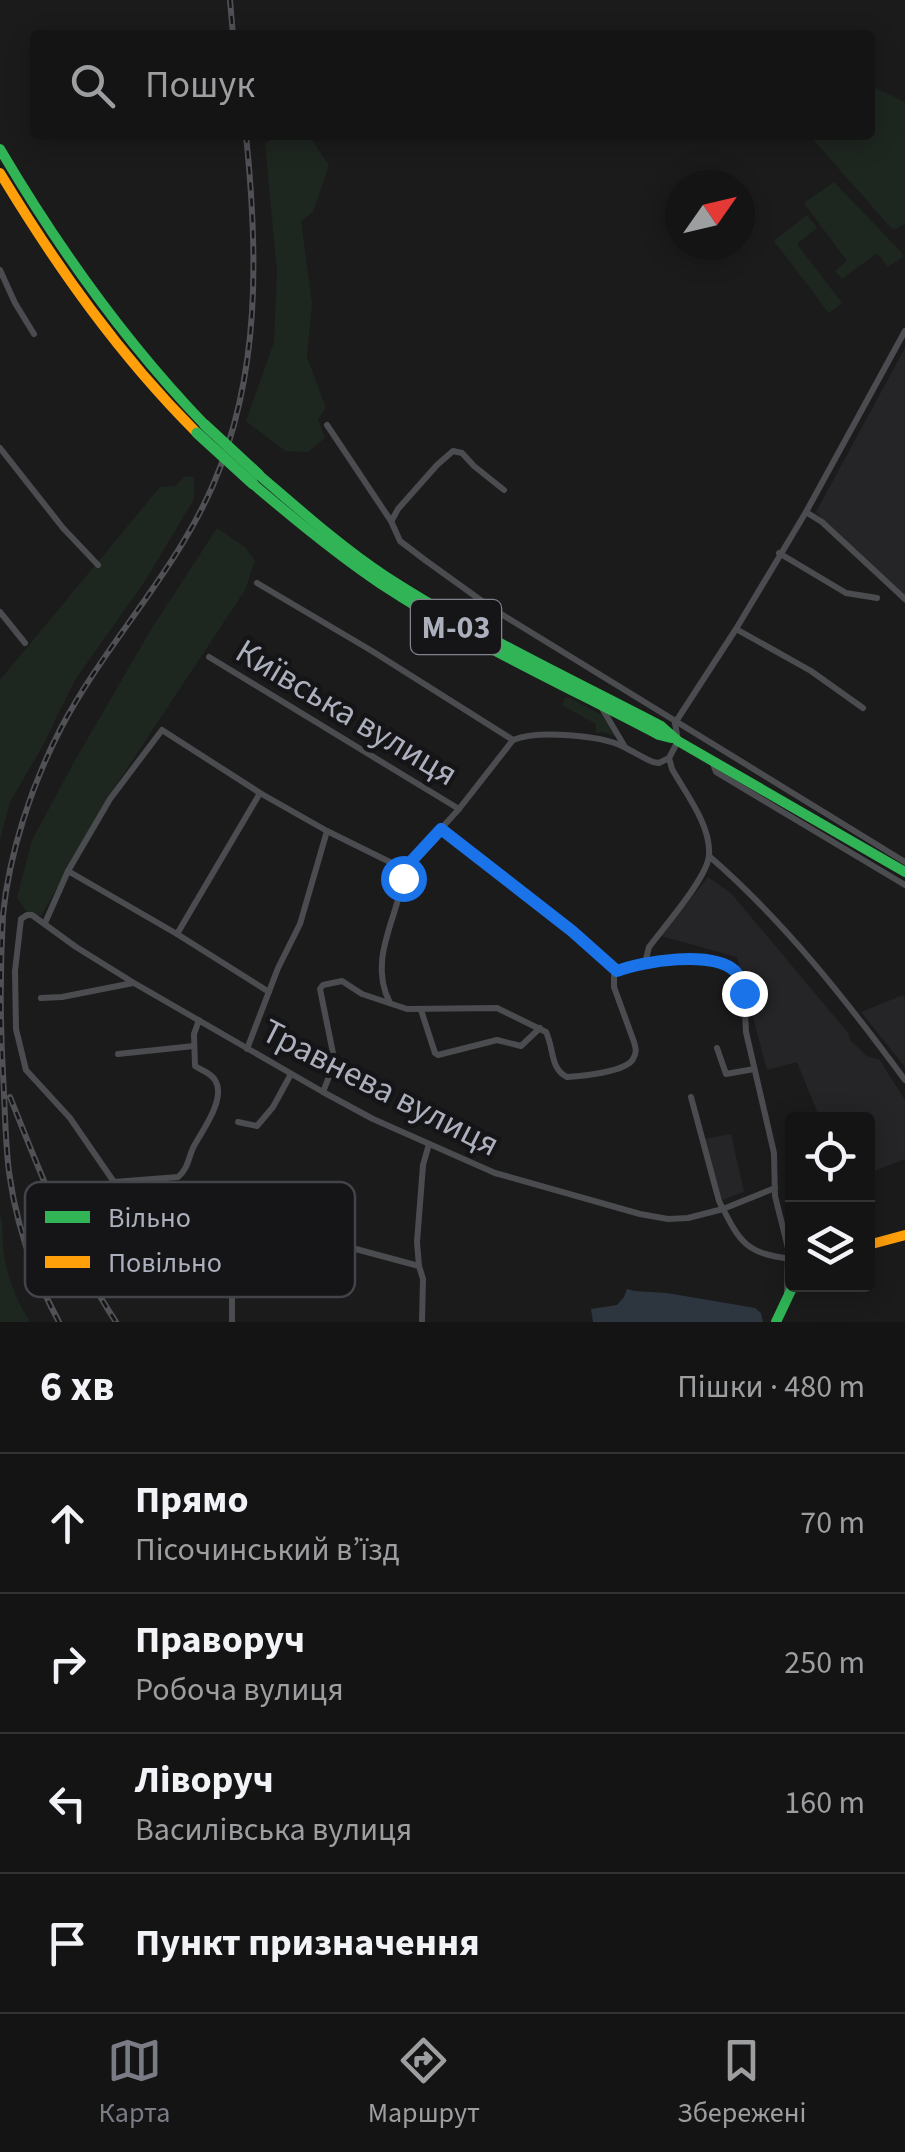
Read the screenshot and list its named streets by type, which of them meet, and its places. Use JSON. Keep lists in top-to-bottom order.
{
  "streets": {
    "main road": ["М-03"],
    "street": ["Київська вулиця", "Травнева вулиця"]
  },
  "legend": ["Вільно", "Повільно"],
  "north": "top right",
  "page": {
    "search": "Пошук",
    "heading": ["6 хв", "Пішки · 480 m"],
    "list": [
      ["Прямо", "Пісочинський в’їзд", "70 m"],
      ["Праворуч", "Робоча вулиця", "250 m"],
      ["Ліворуч", "Василівська вулиця", "160 m"],
      "Пункт призначення"
    ],
    "nav": ["Карта", "Маршрут", "Збережені"]
  }
}
